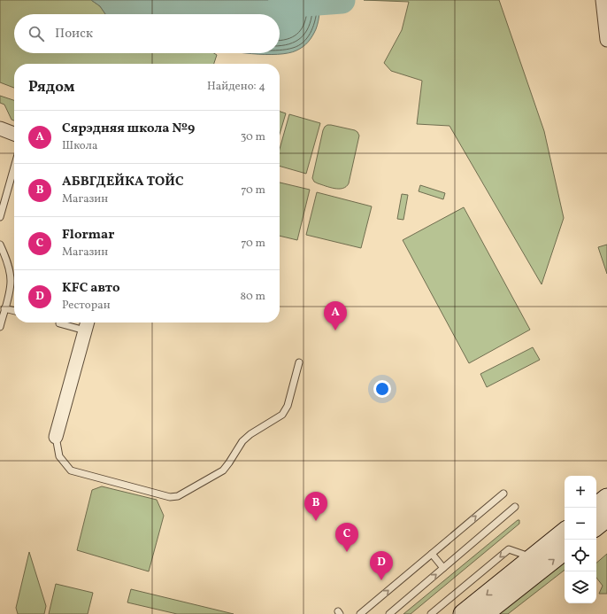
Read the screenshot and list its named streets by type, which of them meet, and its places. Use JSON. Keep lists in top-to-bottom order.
{
  "page": {
    "search": "Поиск",
    "heading": ["Рядом", "Найдено: 4"],
    "list": [
      {
        "mark": "A",
        "name": "Сярэдняя школа №9",
        "note": "Школа",
        "value": "30 m"
      },
      {
        "mark": "B",
        "name": "АБВГДЕЙКА ТОЙС",
        "note": "Магазин",
        "value": "70 m"
      },
      {
        "mark": "C",
        "name": "Flormar",
        "note": "Магазин",
        "value": "70 m"
      },
      {
        "mark": "D",
        "name": "KFC авто",
        "note": "Ресторан",
        "value": "80 m"
      }
    ],
    "pins": [
      "A",
      "B",
      "C",
      "D"
    ],
    "map_buttons": ["+", "−"]
  }
}
